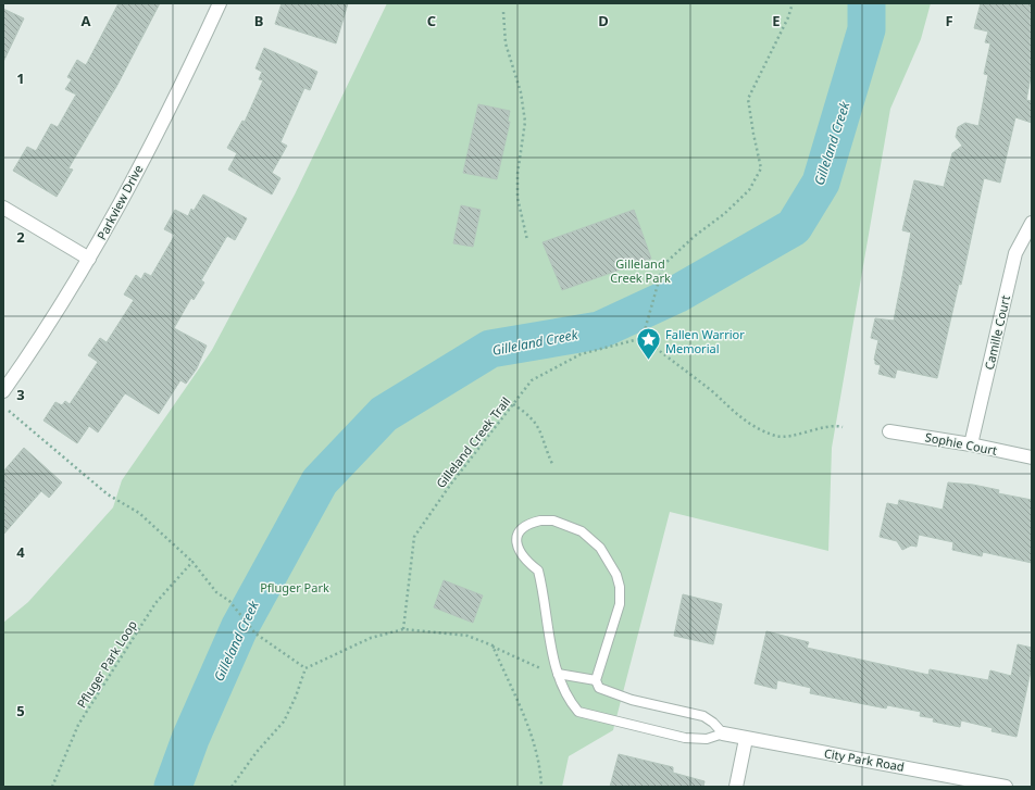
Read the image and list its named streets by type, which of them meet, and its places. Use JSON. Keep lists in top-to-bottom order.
{
  "streets": {
    "street": [
      "Parkview Drive",
      "Camille Court",
      "Sophie Court",
      "City Park Road"
    ],
    "path": ["Gilleland Creek Trail", "Pfluger Park Loop"]
  },
  "crossings": [
    ["Camille Court", "Sophie Court"]
  ],
  "water": ["Gilleland Creek"],
  "parks": ["Gilleland Creek Park", "Pfluger Park"],
  "places": {
    "place": ["Fallen Warrior Memorial"]
  },
  "grid": {
    "columns": [
      "A",
      "B",
      "C",
      "D",
      "E",
      "F"
    ],
    "rows": [
      "1",
      "2",
      "3",
      "4",
      "5"
    ]
  }
}
